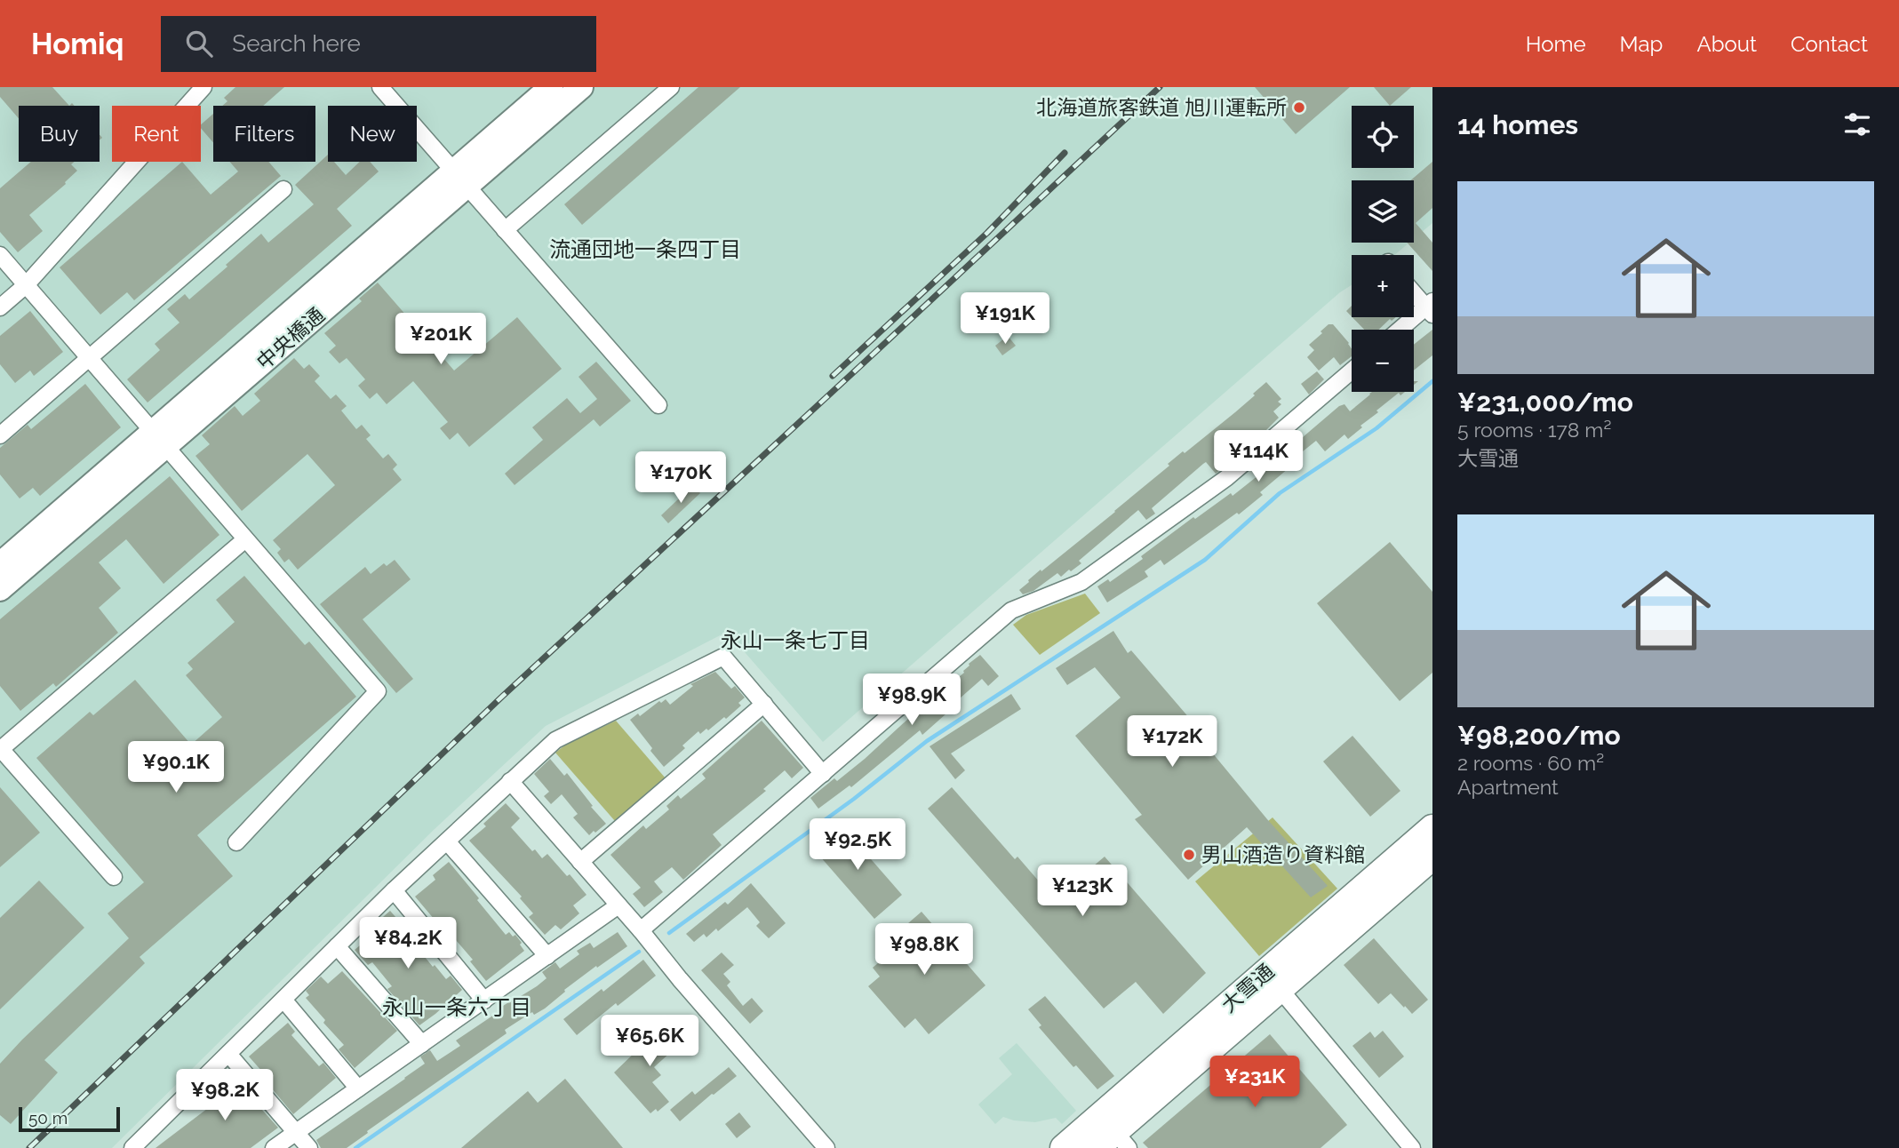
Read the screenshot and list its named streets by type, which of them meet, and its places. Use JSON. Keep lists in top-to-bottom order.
{
  "streets": {
    "highway": ["大雪通"],
    "main road": ["中央橋通"]
  },
  "districts": ["流通団地一条四丁目", "永山一条七丁目", "永山一条六丁目"],
  "places": ["北海道旅客鉄道 旭川運転所", "男山酒造り資料館"],
  "scale_bar": "50 m",
  "page": {
    "header": "Homiq",
    "search": "Search here",
    "nav": [
      "Home",
      "Map",
      "About",
      "Contact"
    ],
    "heading": "14 homes",
    "map_buttons": ["+", "−"],
    "chip": [
      "Buy",
      "Rent",
      "Filters",
      "New"
    ],
    "list": [
      {
        "name": "¥231,000/mo",
        "note": "5 rooms · 178 m² · 大雪通"
      },
      {
        "name": "¥98,200/mo",
        "note": "2 rooms · 60 m² · Apartment"
      }
    ],
    "price": [
      "¥191K",
      "¥201K",
      "¥114K",
      "¥170K",
      "¥98.9K",
      "¥172K",
      "¥90.1K",
      "¥92.5K",
      "¥123K",
      "¥84.2K",
      "¥98.8K",
      "¥65.6K",
      "¥231K",
      "¥98.2K"
    ],
    "scale": "50 m"
  }
}
